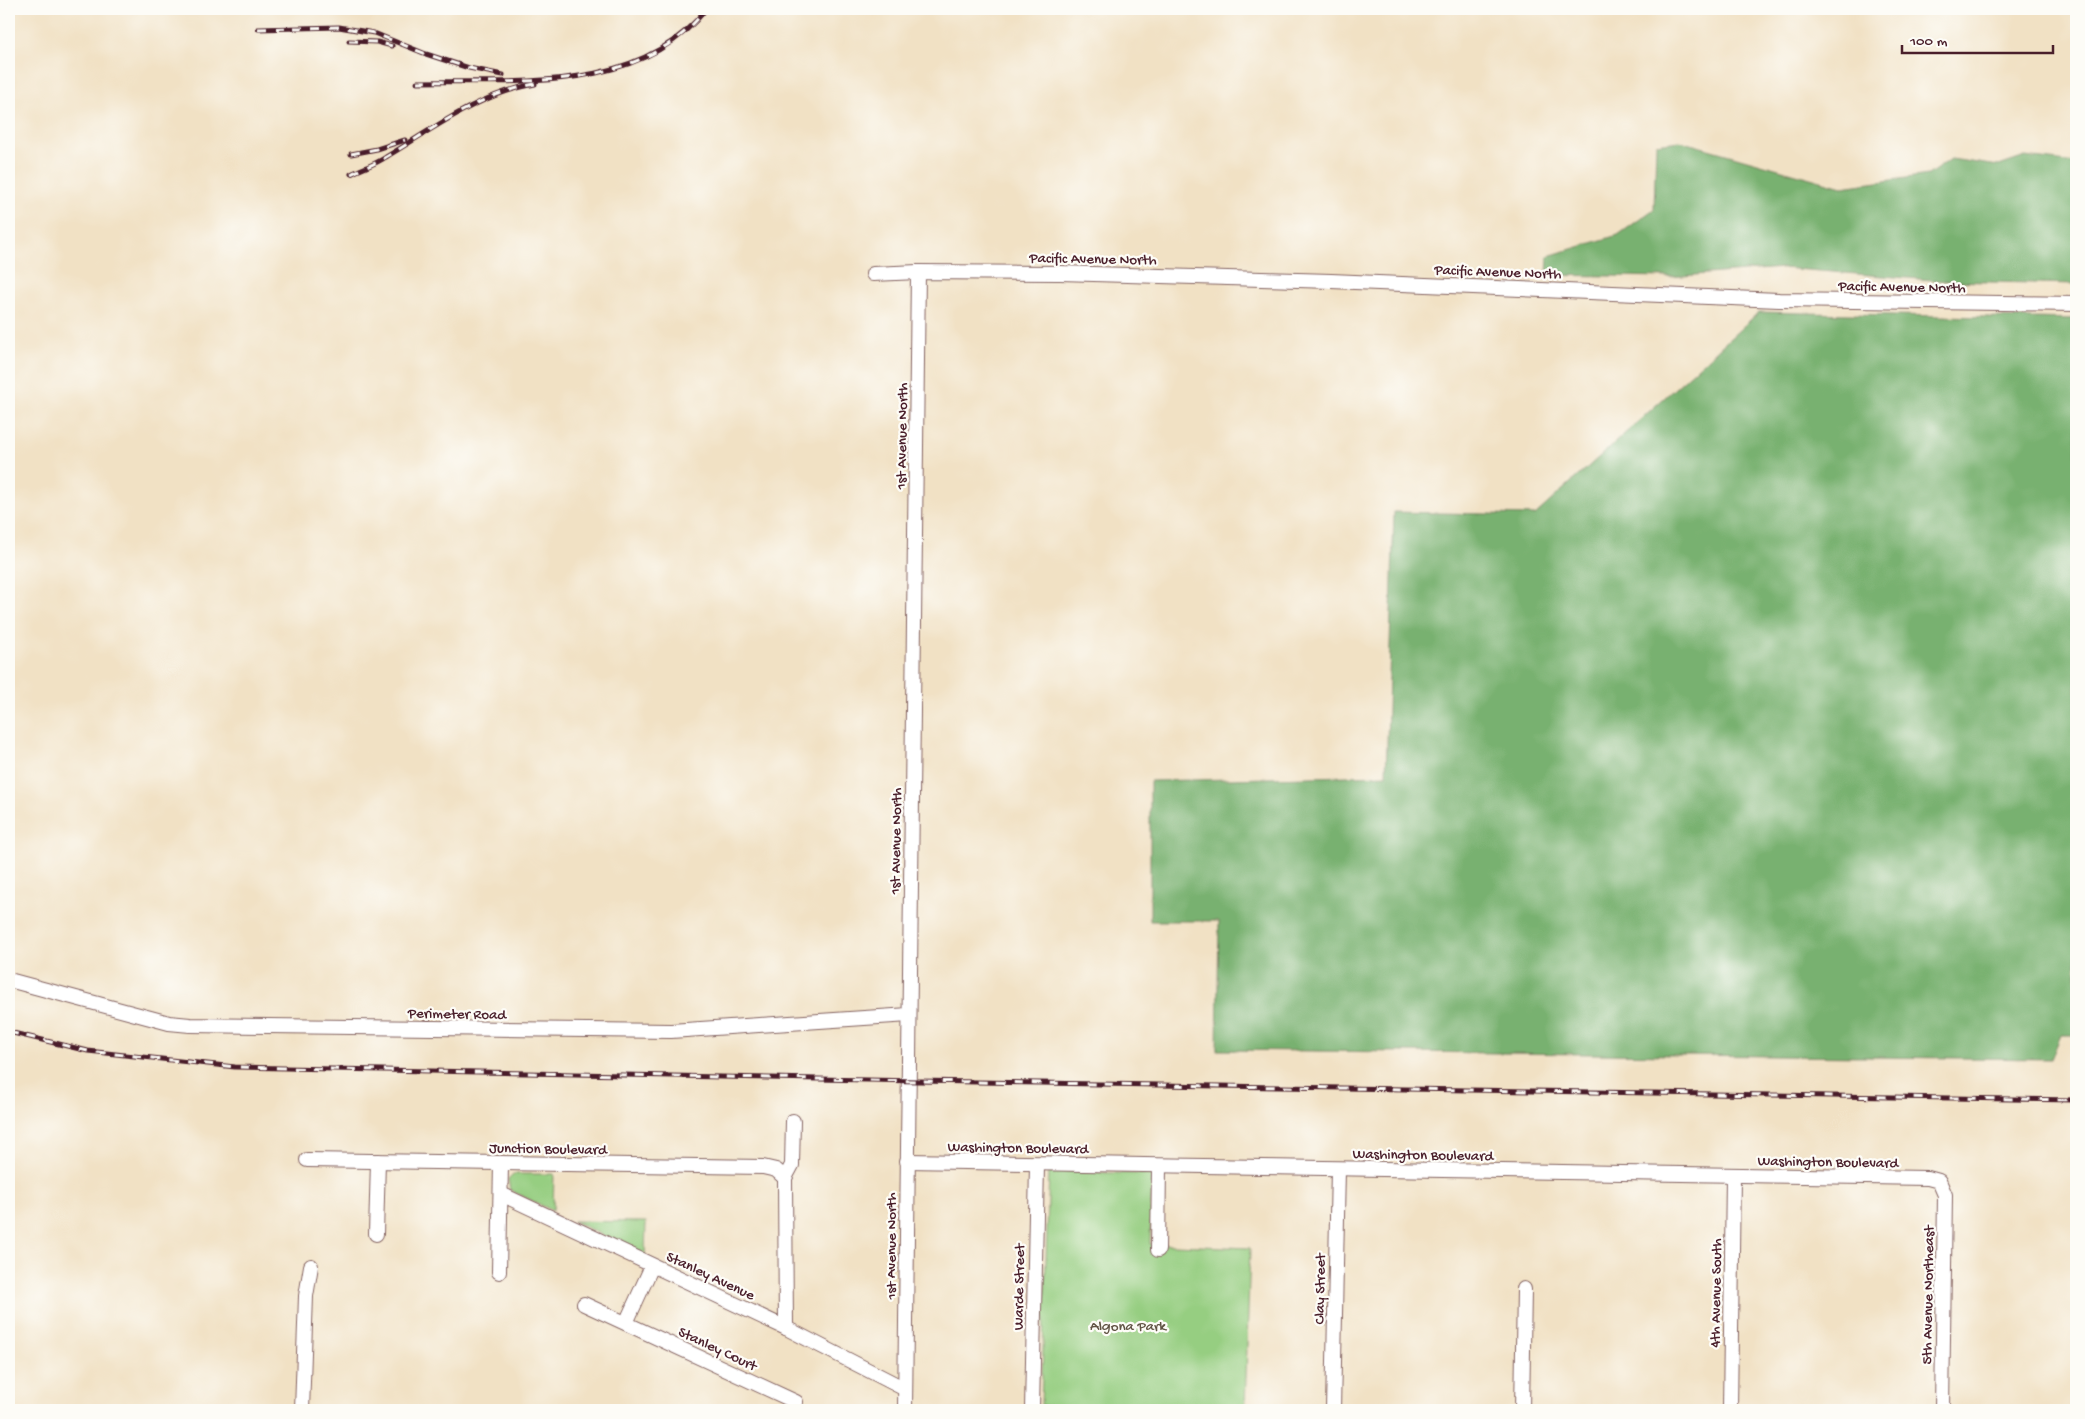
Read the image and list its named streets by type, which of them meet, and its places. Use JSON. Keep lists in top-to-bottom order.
{
  "streets": {
    "street": [
      "Pacific Avenue North",
      "1st Avenue North",
      "Perimeter Road",
      "Washington Boulevard",
      "Junction Boulevard",
      "Stanley Avenue",
      "Warde Street",
      "Clay Street",
      "4th Avenue South",
      "5th Avenue Northeast",
      "Stanley Court"
    ]
  },
  "crossings": [
    ["Pacific Avenue North", "1st Avenue North"],
    ["1st Avenue North", "Perimeter Road"],
    ["1st Avenue North", "Washington Boulevard"],
    ["1st Avenue North", "Stanley Avenue"],
    ["Washington Boulevard", "Warde Street"],
    ["Washington Boulevard", "Clay Street"],
    ["Washington Boulevard", "4th Avenue South"],
    ["Washington Boulevard", "5th Avenue Northeast"]
  ],
  "parks": ["Algona Park"],
  "scale_bar": "100 m"
}
